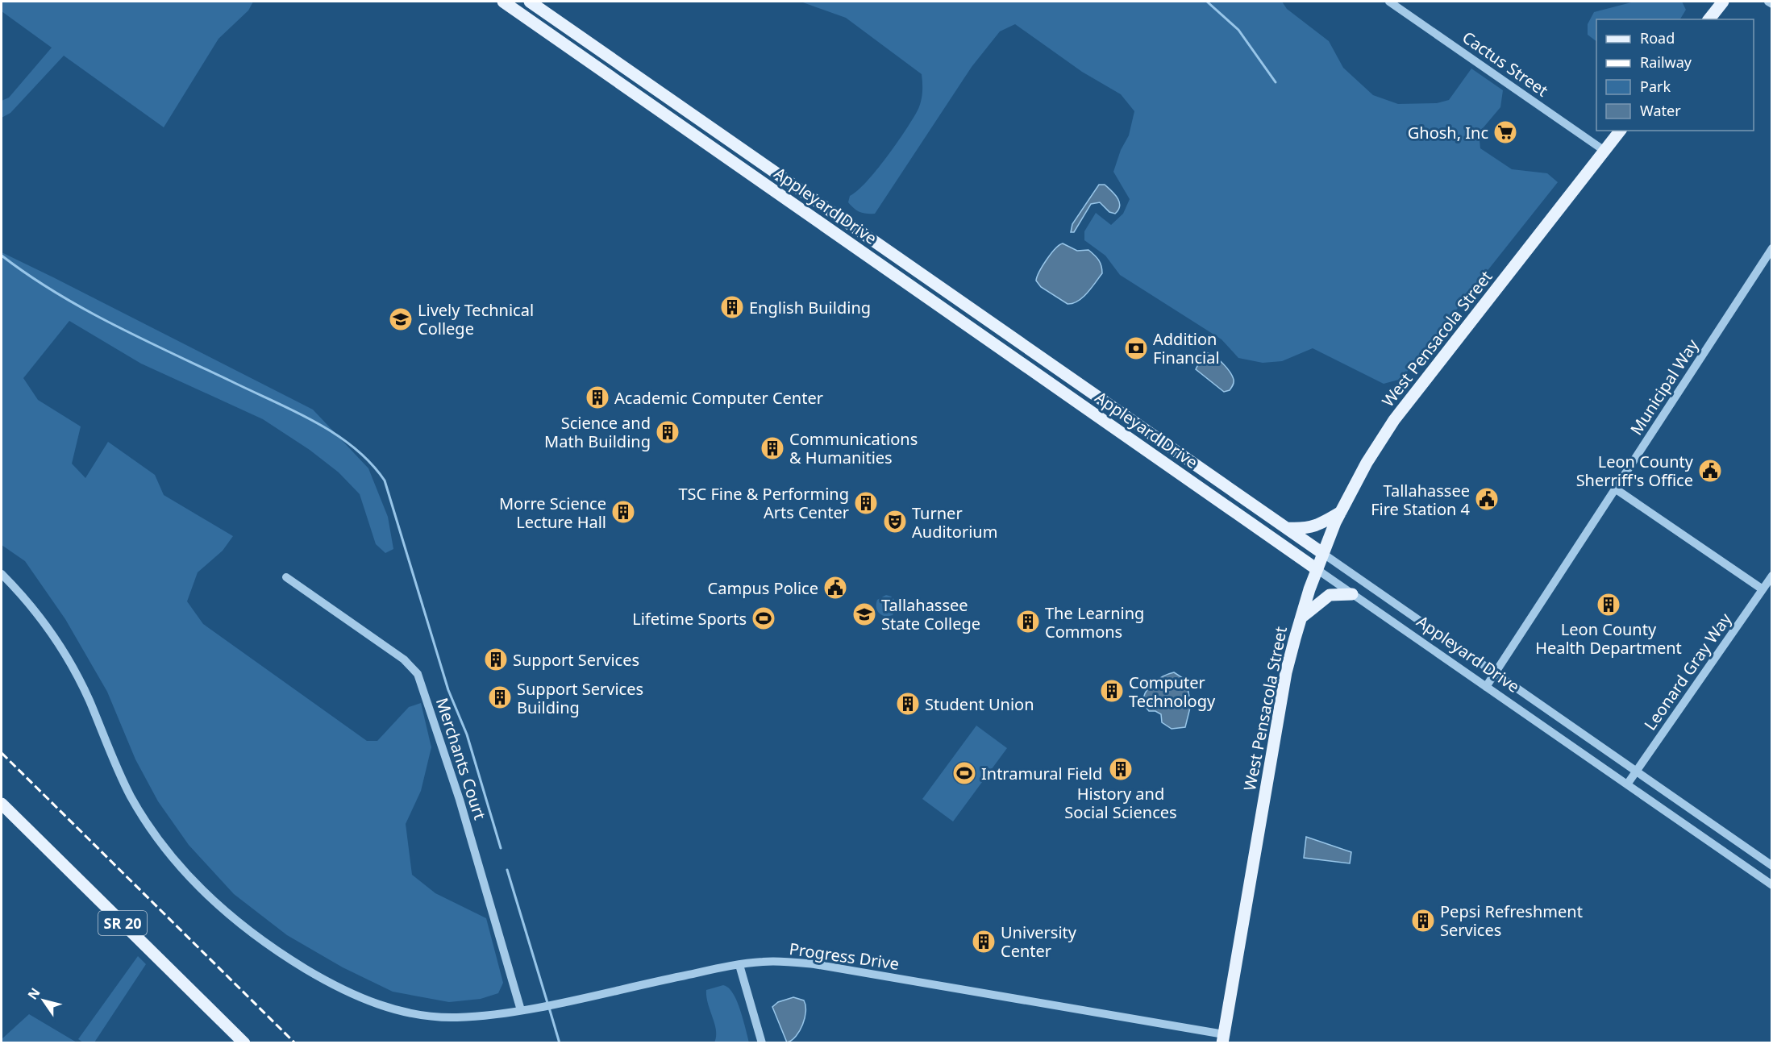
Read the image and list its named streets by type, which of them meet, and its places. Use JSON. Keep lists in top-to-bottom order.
{
  "streets": {
    "main road": ["Appleyard Drive", "West Pensacola Street", "SR 20"],
    "street": [
      "Cactus Street",
      "Municipal Way",
      "Leonard Gray Way",
      "Merchants Court",
      "Progress Drive"
    ]
  },
  "crossings": [
    ["Cactus Street", "West Pensacola Street"],
    ["Appleyard Drive", "West Pensacola Street"],
    ["Appleyard Drive", "Municipal Way"],
    ["Appleyard Drive", "Leonard Gray Way"],
    ["West Pensacola Street", "Progress Drive"],
    ["Merchants Court", "Progress Drive"]
  ],
  "places": {
    "supermarket": ["Ghosh, Inc"],
    "building": [
      "English Building",
      "Academic Computer Center",
      "Science and Math Building",
      "Communications & Humanities",
      "TSC Fine & Performing Arts Center",
      "Morre Science Lecture Hall",
      "Leon County Health Department",
      "The Learning Commons",
      "Support Services",
      "Computer Technology",
      "Support Services Building",
      "Student Union",
      "History and Social Sciences",
      "Pepsi Refreshment Services",
      "University Center"
    ],
    "school or university": ["Lively Technical College", "Tallahassee State College"],
    "bank": ["Addition Financial"],
    "public building": ["Leon County Sherriff's Office", "Tallahassee Fire Station 4", "Campus Police"],
    "theatre": ["Turner Auditorium"],
    "sports": ["Lifetime Sports", "Intramural Field"]
  },
  "legend": [
    "Road",
    "Railway",
    "Park",
    "Water"
  ],
  "north": "top left"
}
